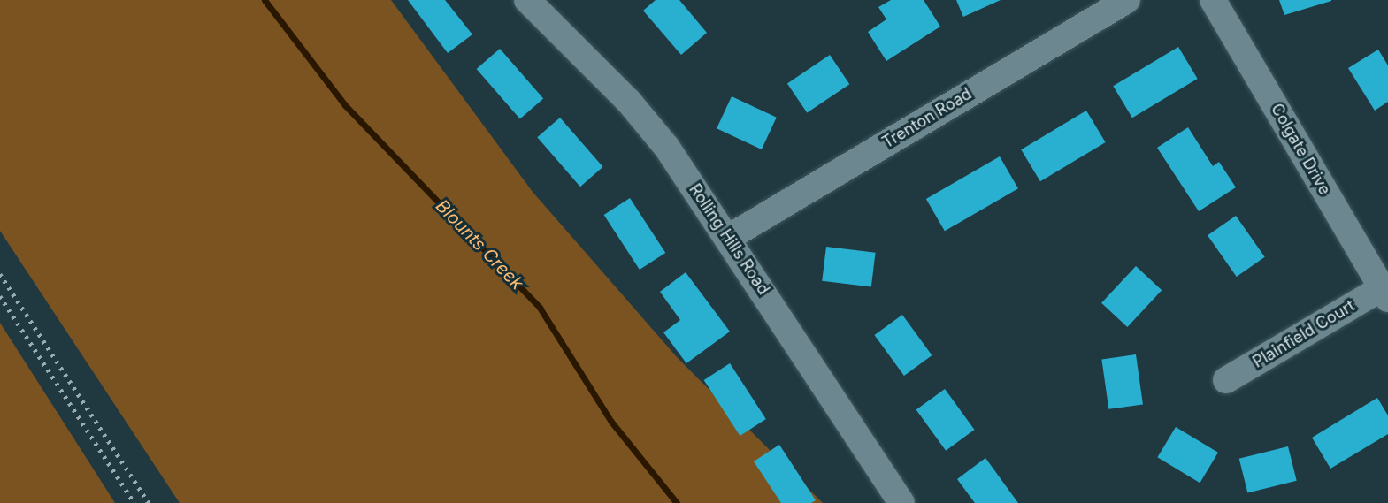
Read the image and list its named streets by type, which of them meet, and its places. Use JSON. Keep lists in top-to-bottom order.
{
  "streets": {
    "street": [
      "Trenton Road",
      "Colgate Drive",
      "Rolling Hills Road",
      "Plainfield Court"
    ]
  },
  "crossings": [
    ["Trenton Road", "Rolling Hills Road"],
    ["Colgate Drive", "Plainfield Court"]
  ],
  "water": ["Blounts Creek"]
}
